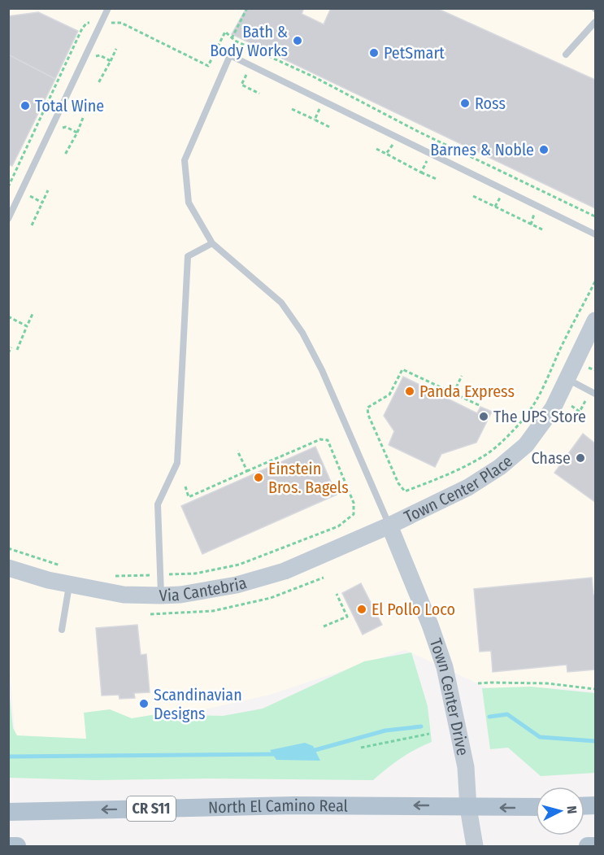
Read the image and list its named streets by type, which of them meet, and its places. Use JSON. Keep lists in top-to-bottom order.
{
  "streets": {
    "main road": [
      "Town Center Place",
      "Via Cantebria",
      "Town Center Drive",
      "North El Camino Real",
      "CR S11"
    ]
  },
  "crossings": [
    ["Town Center Place", "Via Cantebria"],
    ["Town Center Place", "Town Center Drive"],
    ["Via Cantebria", "Town Center Drive"],
    ["Town Center Drive", "North El Camino Real"]
  ],
  "one_way": ["North El Camino Real"],
  "places": [
    "Bath & Body Works",
    "PetSmart",
    "Ross",
    "Total Wine",
    "Barnes & Noble",
    "Panda Express",
    "The UPS Store",
    "Chase",
    "Einstein Bros. Bagels",
    "El Pollo Loco",
    "Scandinavian Designs"
  ],
  "north": "right"
}
